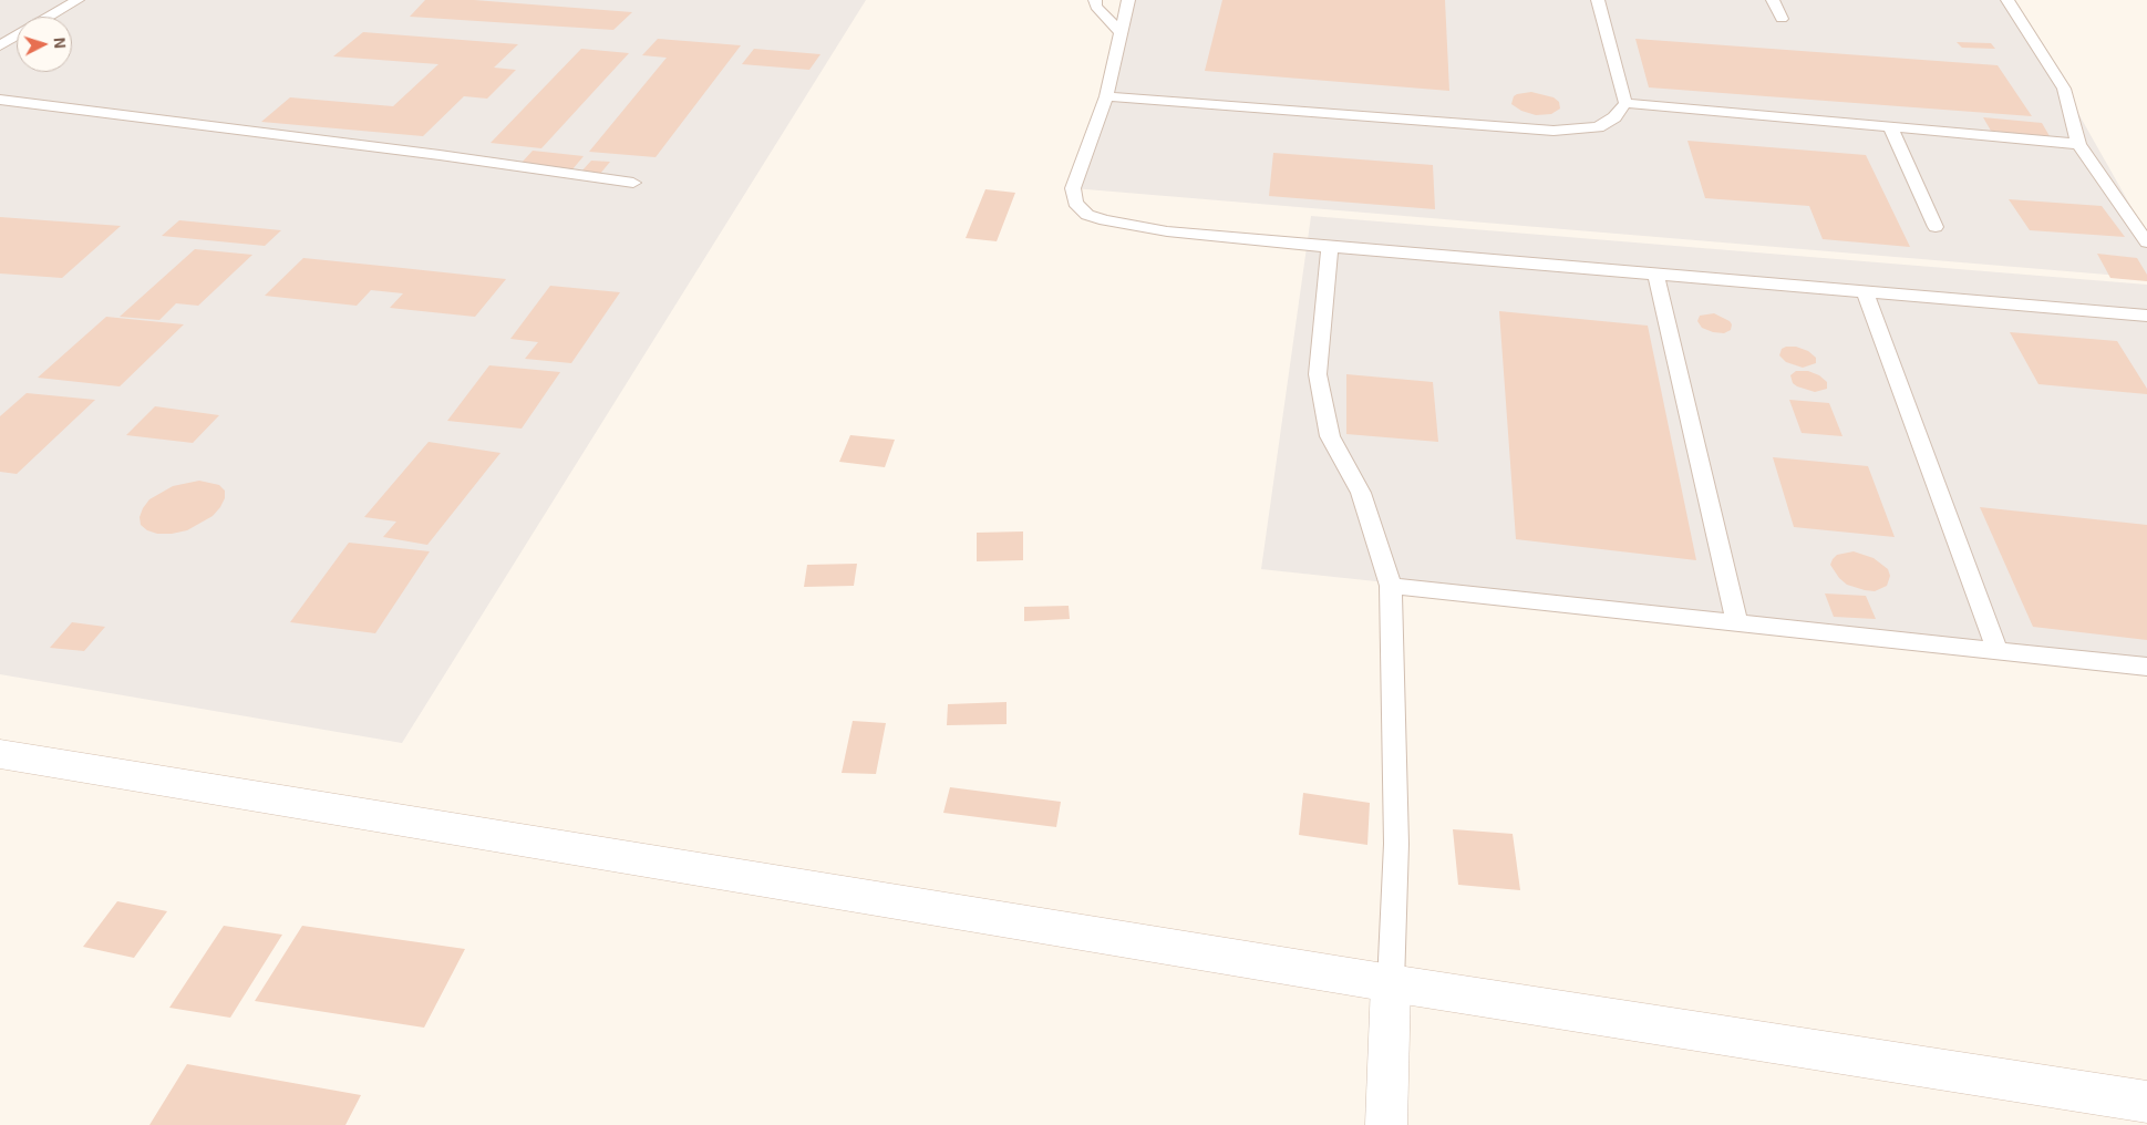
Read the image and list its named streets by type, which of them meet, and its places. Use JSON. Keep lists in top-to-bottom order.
{
  "north": "right"
}
